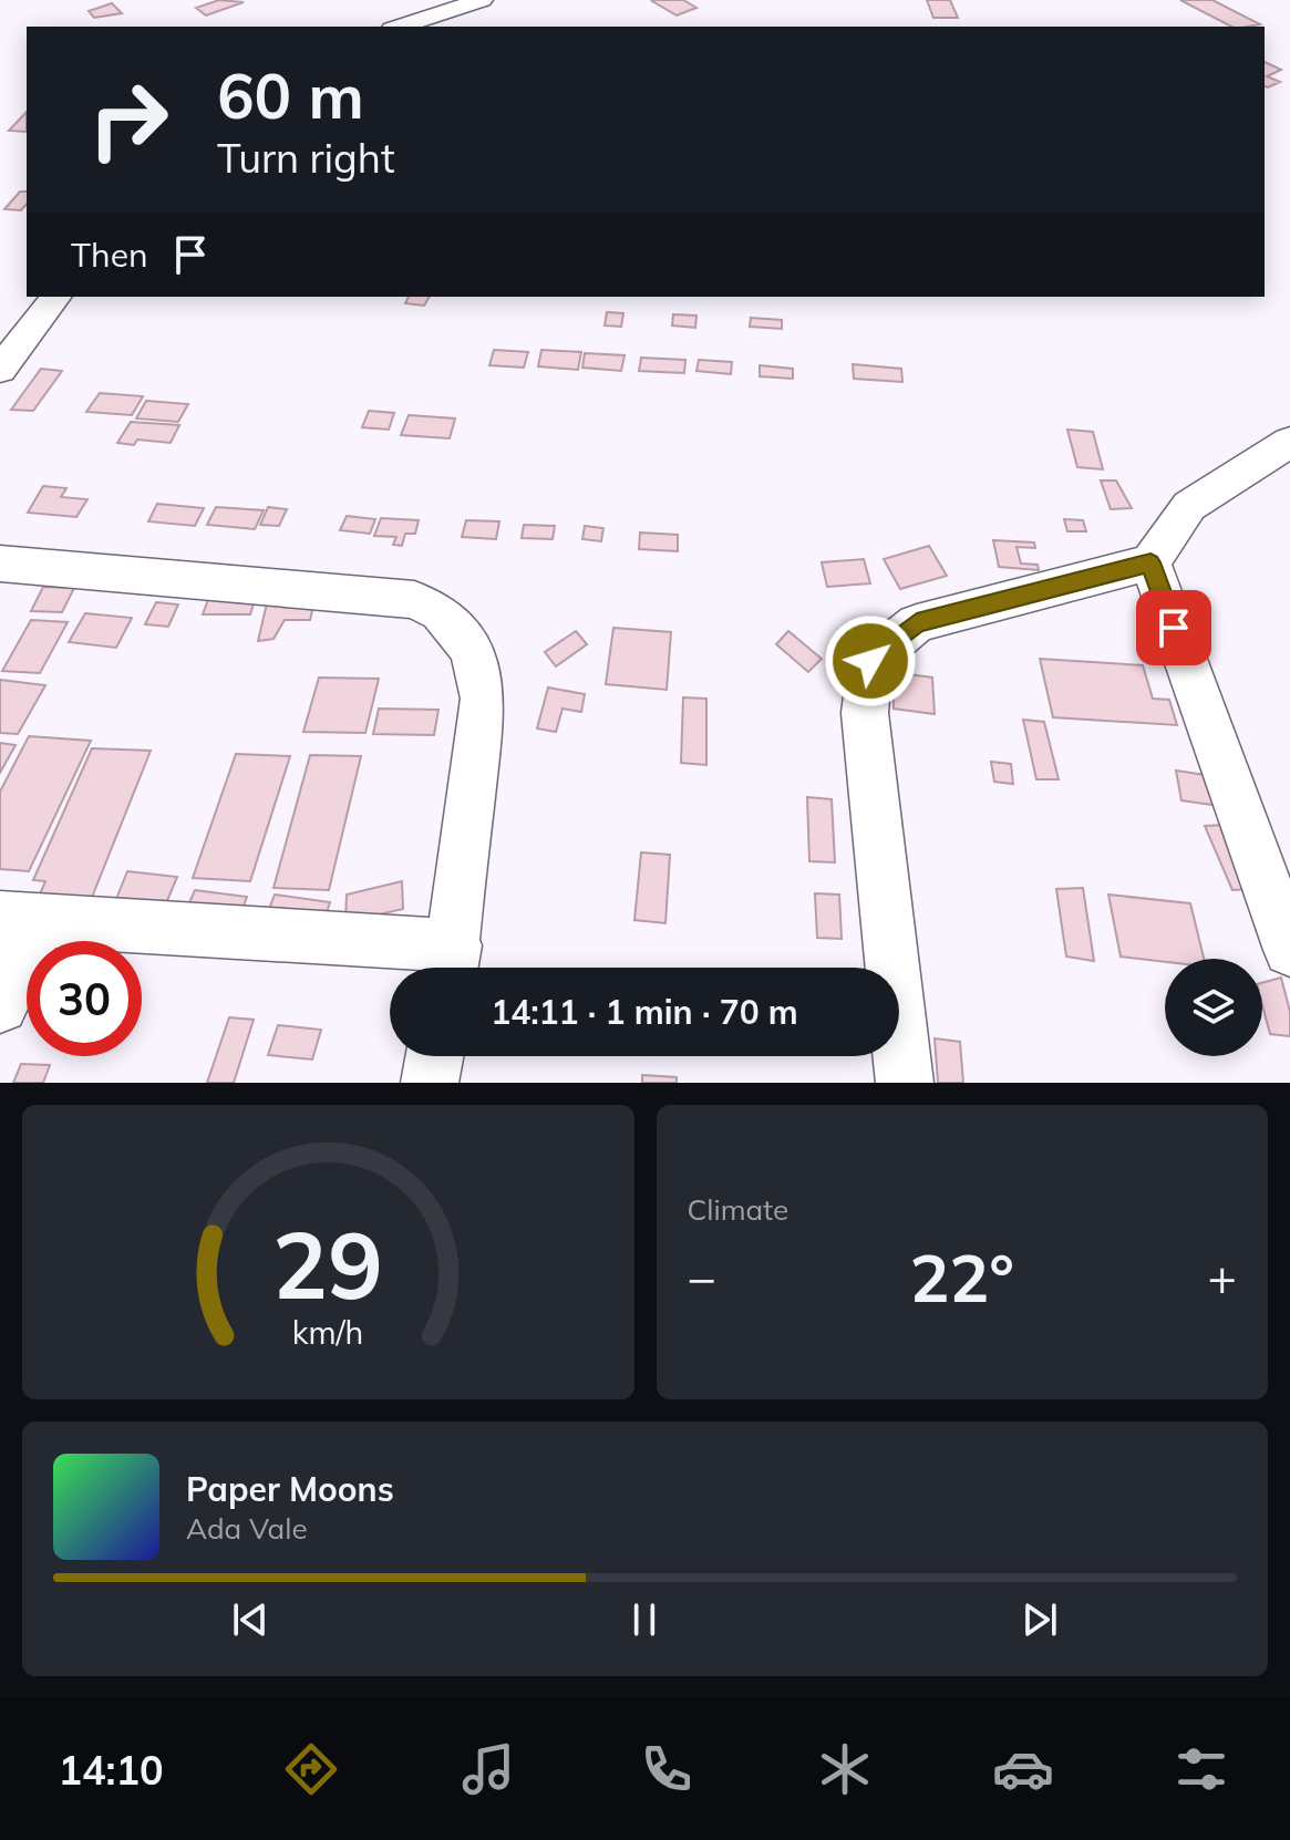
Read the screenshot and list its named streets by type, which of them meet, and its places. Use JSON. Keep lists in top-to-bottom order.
{
  "page": {
    "turn": ["60 m", "Turn right"],
    "then": "Then",
    "limit": "30",
    "trip": "14:11 · 1 min · 70 m",
    "tile": "Climate",
    "heat": ["−", "22°", "+"],
    "song": ["Paper Moons", "Ada Vale"],
    "tabs": "14:10",
    "gauge": ["29", "km/h"]
  }
}
